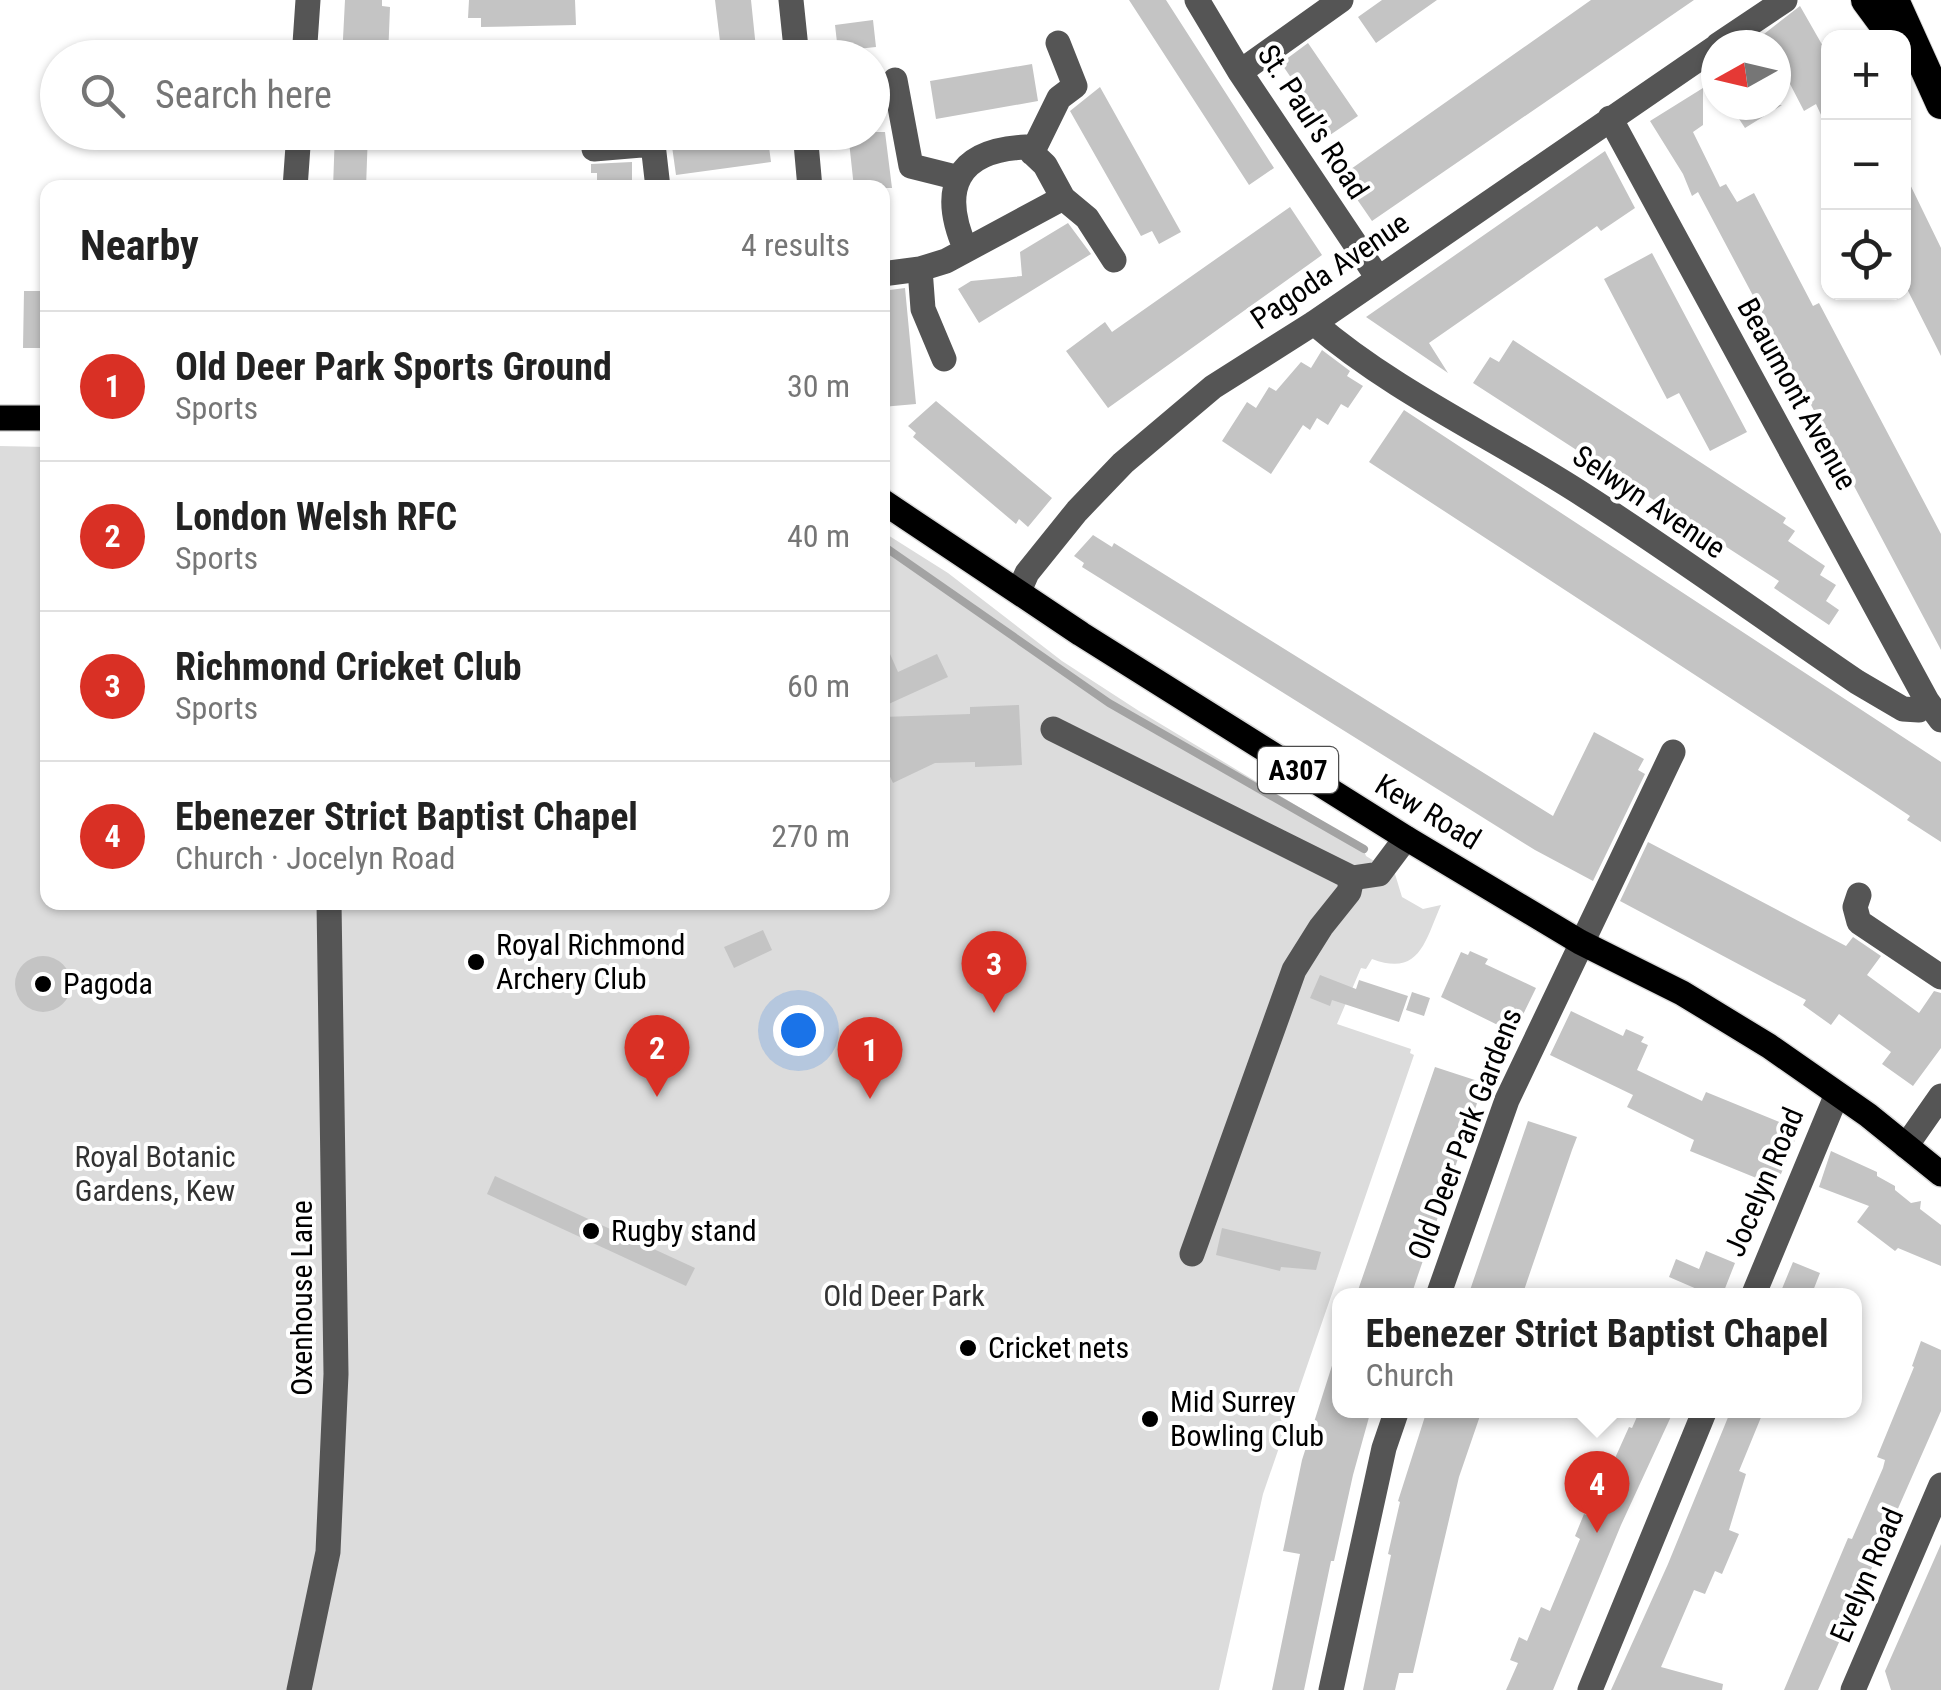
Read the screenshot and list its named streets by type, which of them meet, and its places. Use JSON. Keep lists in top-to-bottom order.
{
  "streets": {
    "main road": ["A307", "Kew Road"],
    "street": [
      "St. Paul’s Road",
      "Pagoda Avenue",
      "Beaumont Avenue",
      "Selwyn Avenue",
      "Old Deer Park Gardens",
      "Jocelyn Road",
      "Oxenhouse Lane",
      "Evelyn Road"
    ]
  },
  "crossings": [
    ["St. Paul’s Road", "Pagoda Avenue"],
    ["Pagoda Avenue", "Beaumont Avenue"],
    ["Pagoda Avenue", "Selwyn Avenue"],
    ["Pagoda Avenue", "Kew Road"],
    ["Beaumont Avenue", "Selwyn Avenue"],
    ["Kew Road", "Old Deer Park Gardens"],
    ["Kew Road", "Jocelyn Road"]
  ],
  "parks": ["Royal Botanic Gardens, Kew", "Old Deer Park"],
  "places": [
    "Royal Richmond Archery Club",
    "Pagoda",
    "Rugby stand",
    "Cricket nets",
    "Mid Surrey Bowling Club"
  ],
  "north": "left",
  "page": {
    "map_buttons": ["+", "−"],
    "search": "Search here",
    "heading": ["Nearby", "4 results"],
    "list": [
      {
        "mark": "1",
        "name": "Old Deer Park Sports Ground",
        "note": "Sports",
        "value": "30 m"
      },
      {
        "mark": "2",
        "name": "London Welsh RFC",
        "note": "Sports",
        "value": "40 m"
      },
      {
        "mark": "3",
        "name": "Richmond Cricket Club",
        "note": "Sports",
        "value": "60 m"
      },
      {
        "mark": "4",
        "name": "Ebenezer Strict Baptist Chapel",
        "note": "Church · Jocelyn Road",
        "value": "270 m"
      }
    ],
    "pins": [
      "3",
      "2",
      "1",
      "4"
    ],
    "popup": ["Ebenezer Strict Baptist Chapel", "Church"]
  }
}
